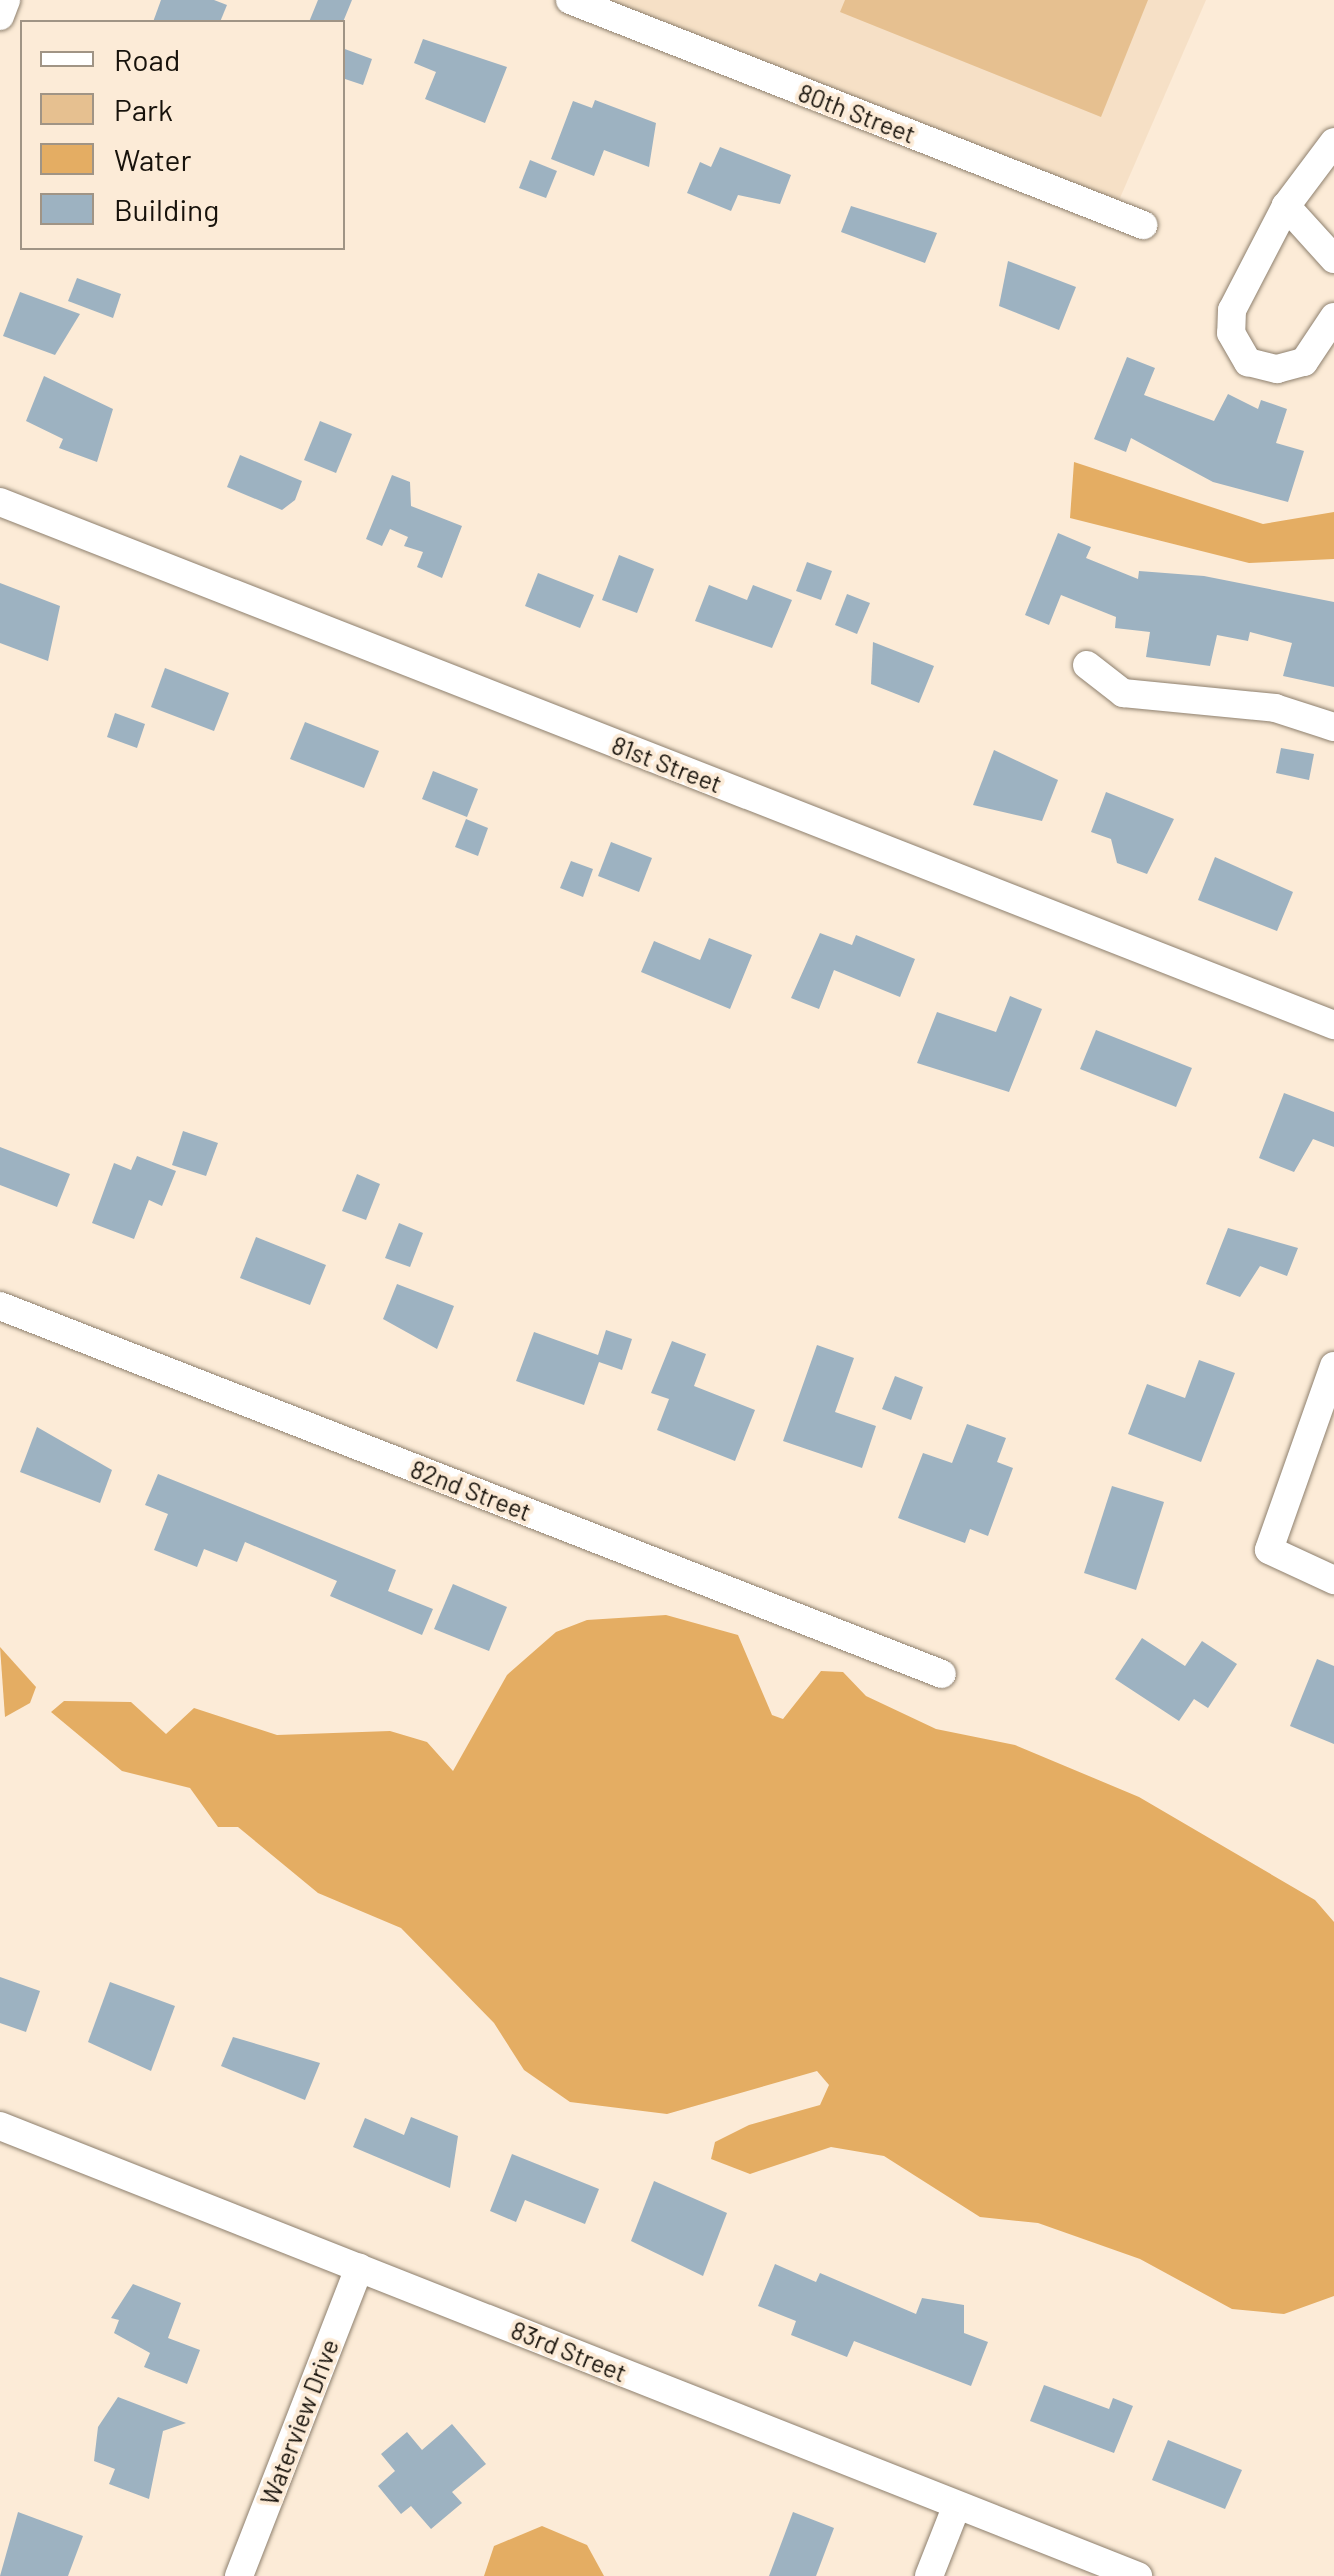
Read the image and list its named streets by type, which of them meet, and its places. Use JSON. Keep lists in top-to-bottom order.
{
  "streets": {
    "street": [
      "80th Street",
      "81st Street",
      "82nd Street",
      "83rd Street",
      "Waterview Drive"
    ]
  },
  "crossings": [
    ["83rd Street", "Waterview Drive"]
  ],
  "legend": [
    "Road",
    "Park",
    "Water",
    "Building"
  ]
}
